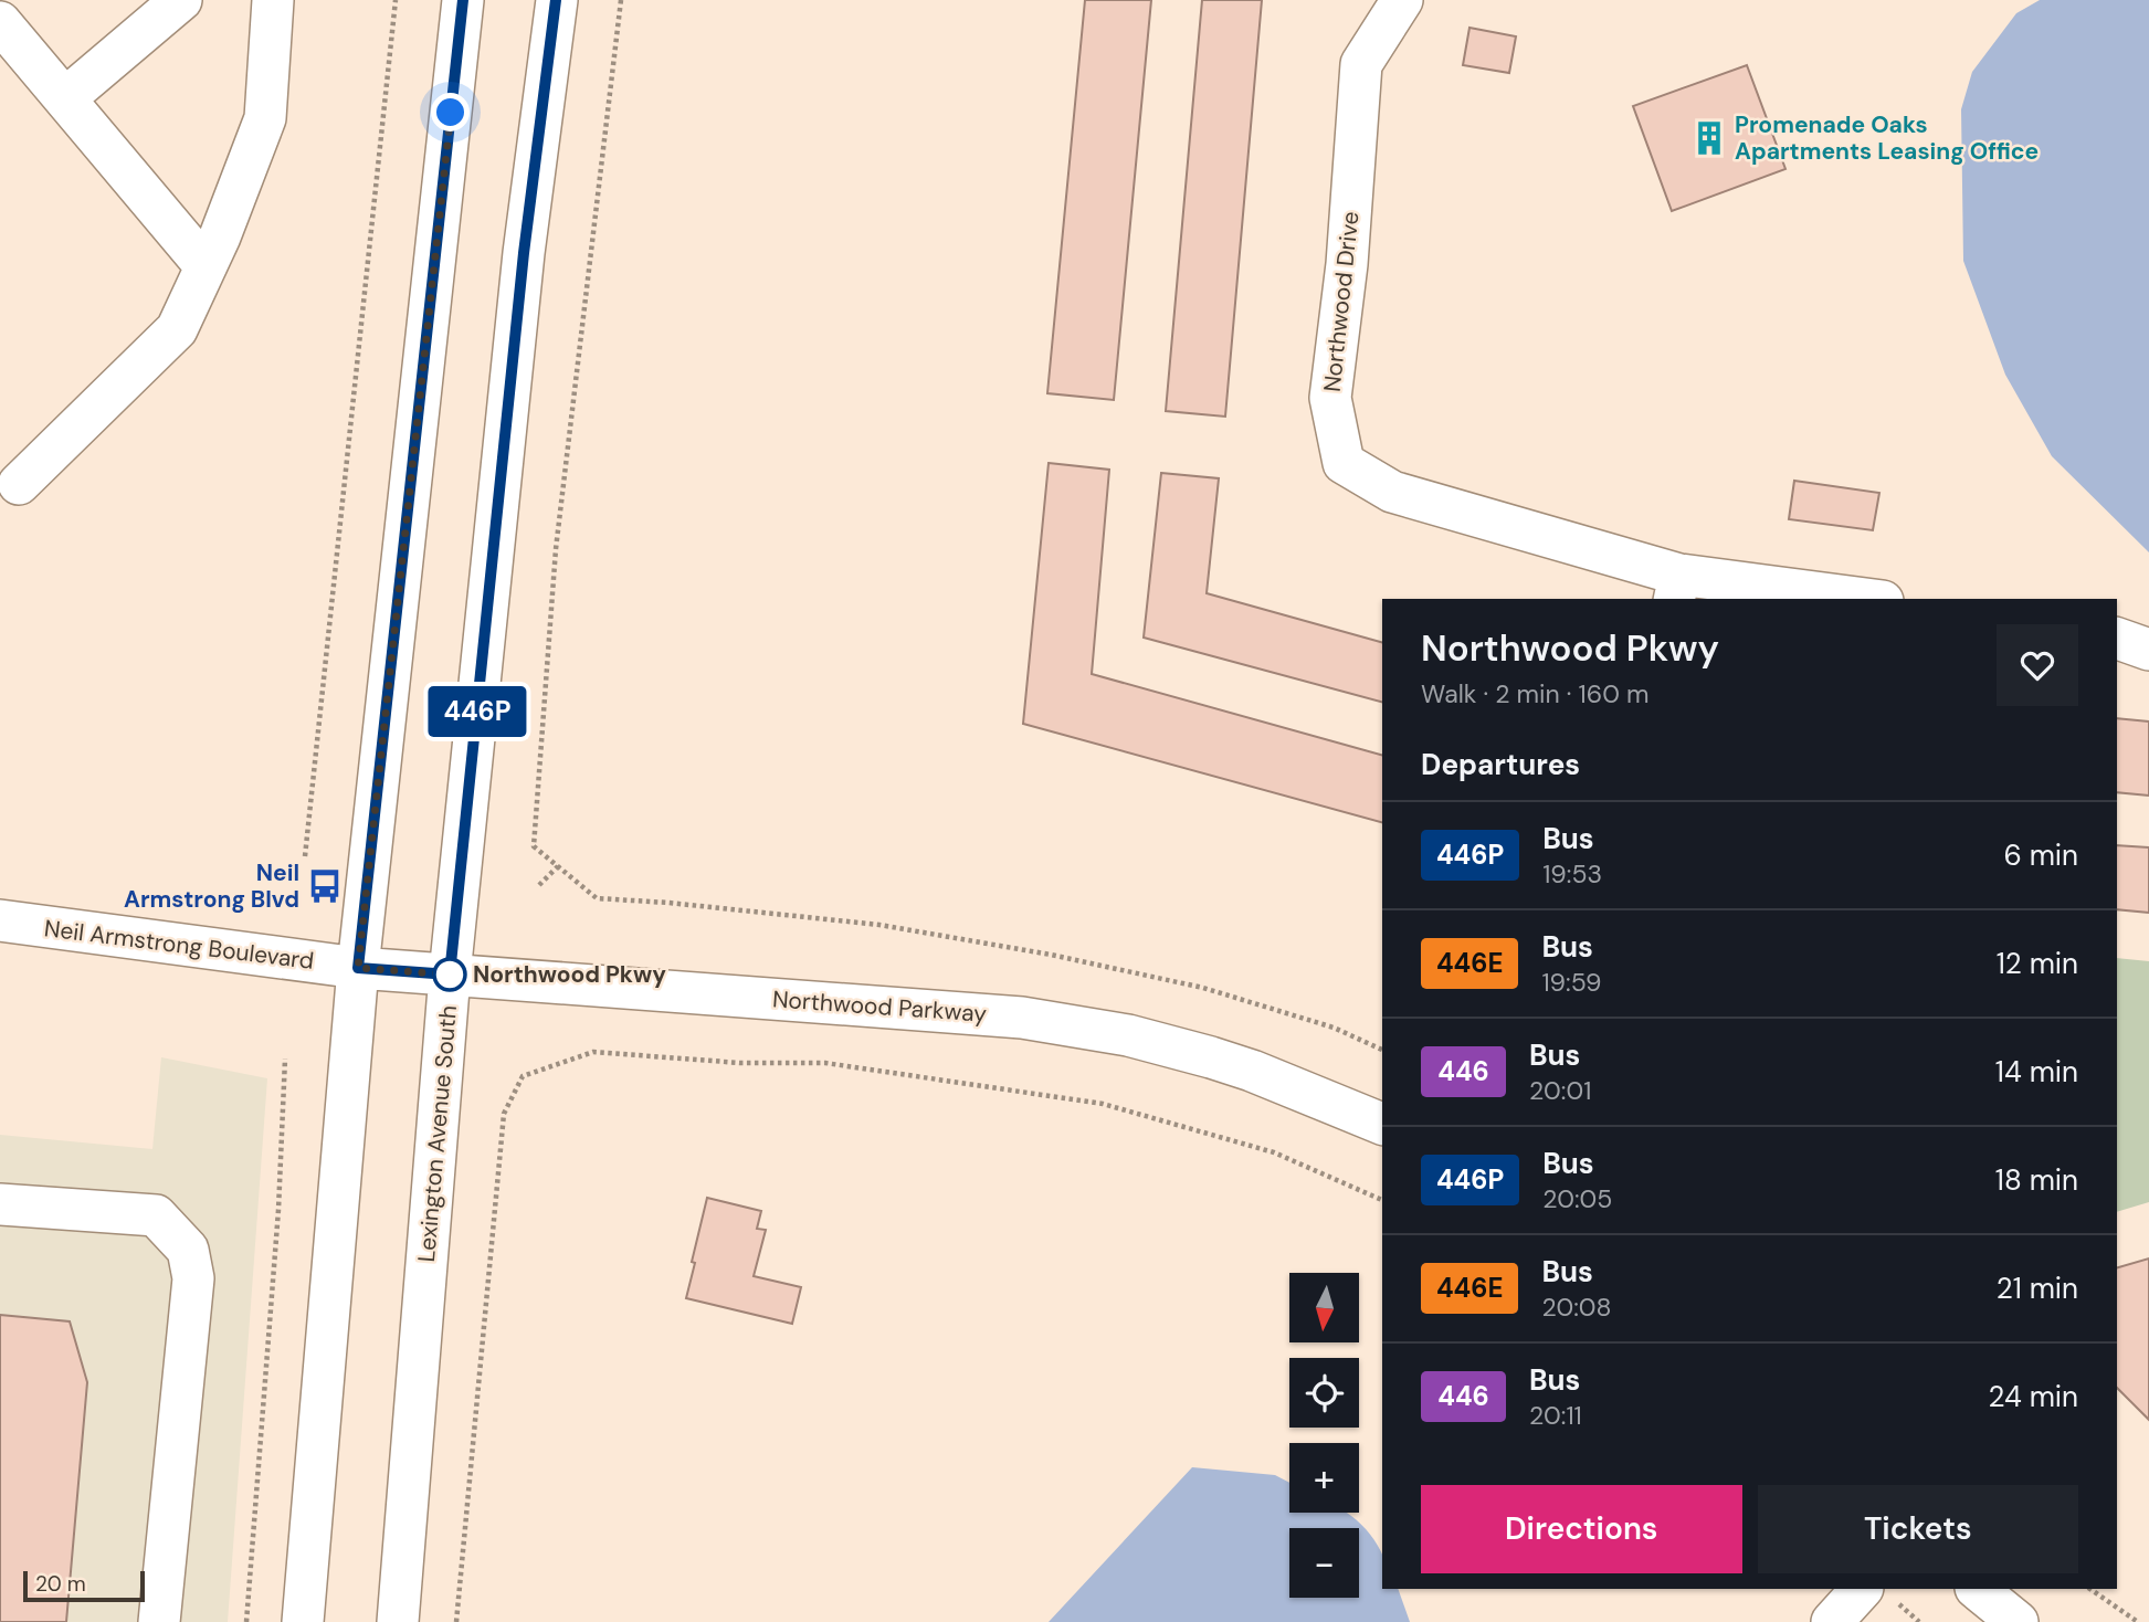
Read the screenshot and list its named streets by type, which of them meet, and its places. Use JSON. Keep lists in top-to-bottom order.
{
  "streets": {
    "street": [
      "Northwood Drive",
      "Neil Armstrong Boulevard",
      "Northwood Parkway",
      "Lexington Avenue South"
    ]
  },
  "crossings": [
    ["Neil Armstrong Boulevard", "Northwood Parkway"],
    ["Northwood Parkway", "Lexington Avenue South"]
  ],
  "places": {
    "building": ["Promenade Oaks Apartments Leasing Office"],
    "bus stop": ["Neil Armstrong Blvd"],
    "other": ["Northwood Pkwy"]
  },
  "lines": ["bus line 446P"],
  "scale_bar": "20 m",
  "north": "bottom",
  "page": {
    "on_map": "446P",
    "heading": [
      ["Northwood Pkwy", "Walk · 2 min · 160 m"],
      "Departures"
    ],
    "list": [
      {
        "mark": "446P",
        "name": "Bus",
        "note": "19:53",
        "value": "6 min"
      },
      {
        "mark": "446E",
        "name": "Bus",
        "note": "19:59",
        "value": "12 min"
      },
      {
        "mark": "446",
        "name": "Bus",
        "note": "20:01",
        "value": "14 min"
      },
      {
        "mark": "446P",
        "name": "Bus",
        "note": "20:05",
        "value": "18 min"
      },
      {
        "mark": "446E",
        "name": "Bus",
        "note": "20:08",
        "value": "21 min"
      },
      {
        "mark": "446",
        "name": "Bus",
        "note": "20:11",
        "value": "24 min"
      }
    ],
    "map_buttons": ["+", "−"],
    "buttons": ["Directions", "Tickets"],
    "scale": "20 m"
  }
}
